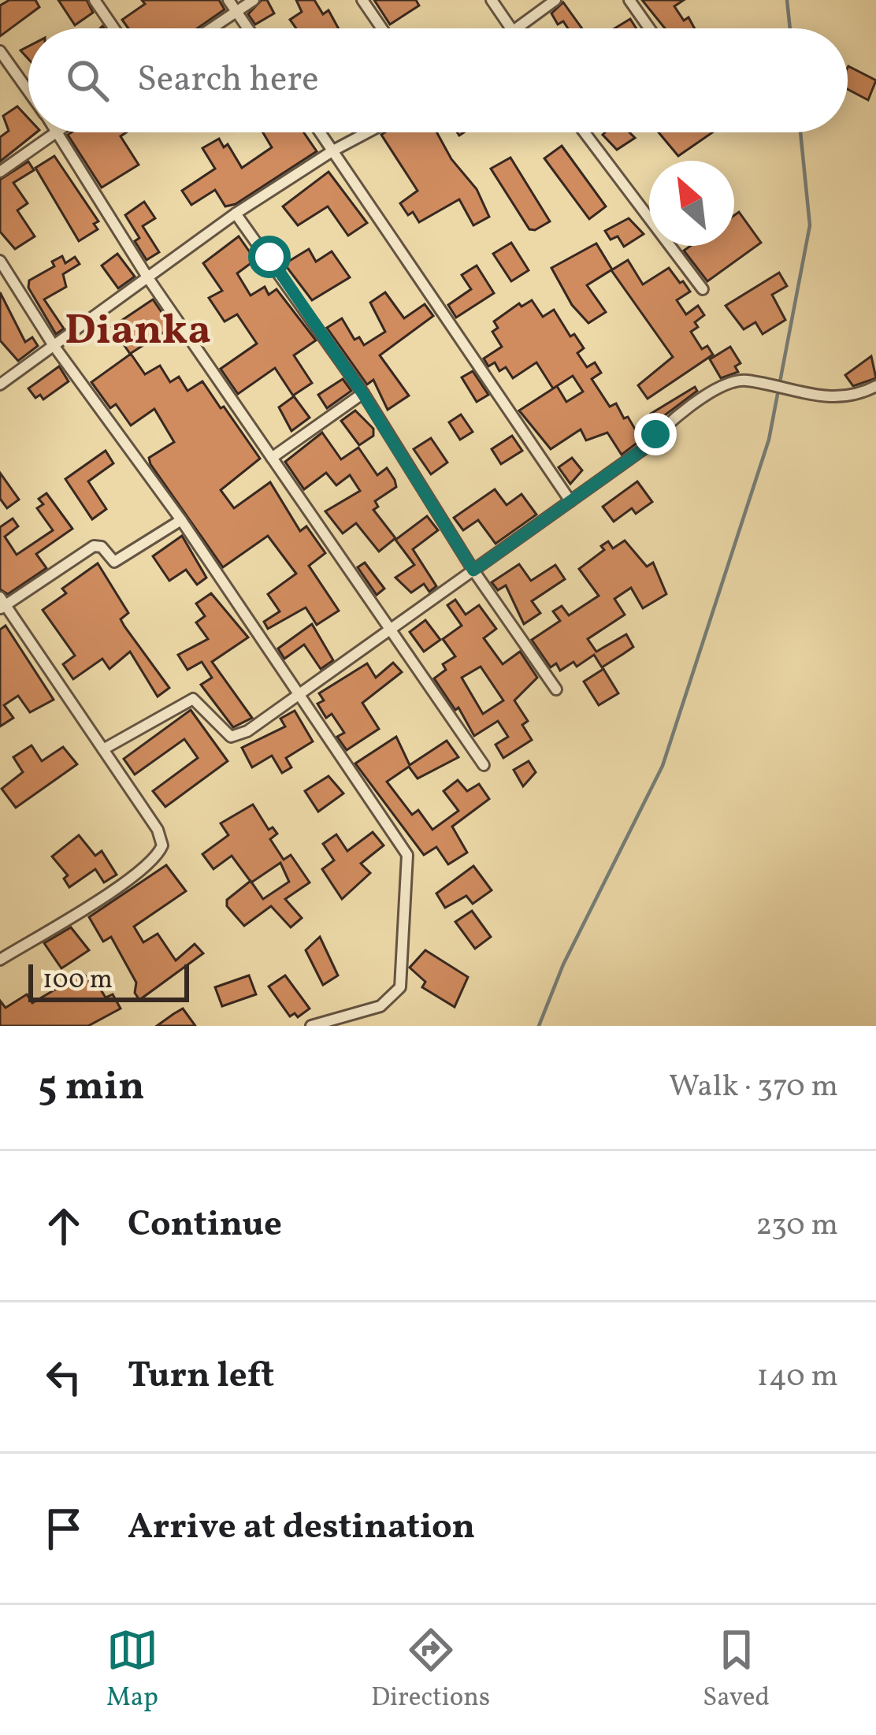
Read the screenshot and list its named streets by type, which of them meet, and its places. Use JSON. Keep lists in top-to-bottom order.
{
  "districts": ["Dianka"],
  "scale_bar": "100 m",
  "north": "top left",
  "page": {
    "search": "Search here",
    "scale": "100 m",
    "heading": ["5 min", "Walk · 370 m"],
    "list": [
      ["Continue", "230 m"],
      ["Turn left", "140 m"],
      "Arrive at destination"
    ],
    "nav": ["Map", "Directions", "Saved"]
  }
}
